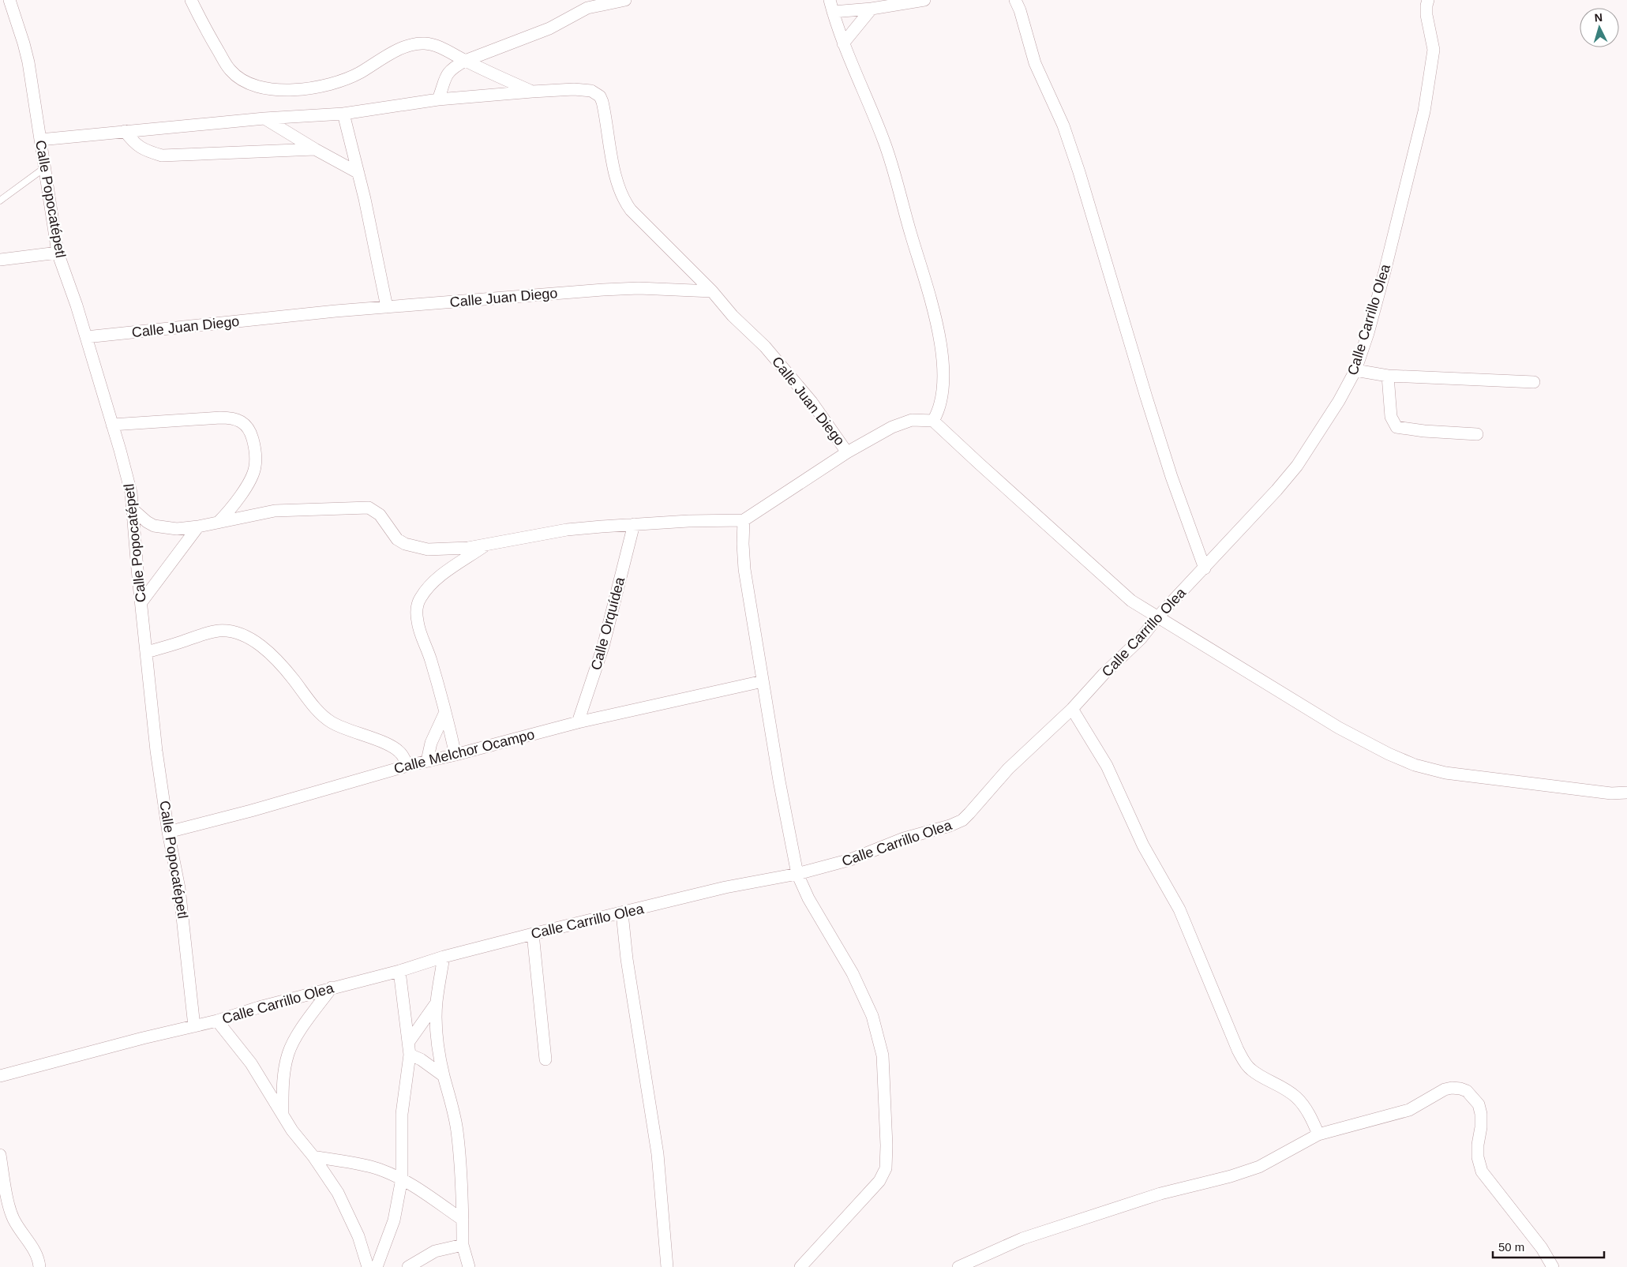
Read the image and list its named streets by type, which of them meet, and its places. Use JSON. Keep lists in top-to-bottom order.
{
  "streets": {
    "street": [
      "Calle Popocatépetl",
      "Calle Juan Diego",
      "Calle Carrillo Olea",
      "Calle Orquídea",
      "Calle Melchor Ocampo"
    ]
  },
  "crossings": [
    ["Calle Popocatépetl", "Calle Juan Diego"],
    ["Calle Popocatépetl", "Calle Carrillo Olea"],
    ["Calle Popocatépetl", "Calle Melchor Ocampo"],
    ["Calle Orquídea", "Calle Melchor Ocampo"]
  ],
  "scale_bar": "50 m",
  "north": "top"
}
